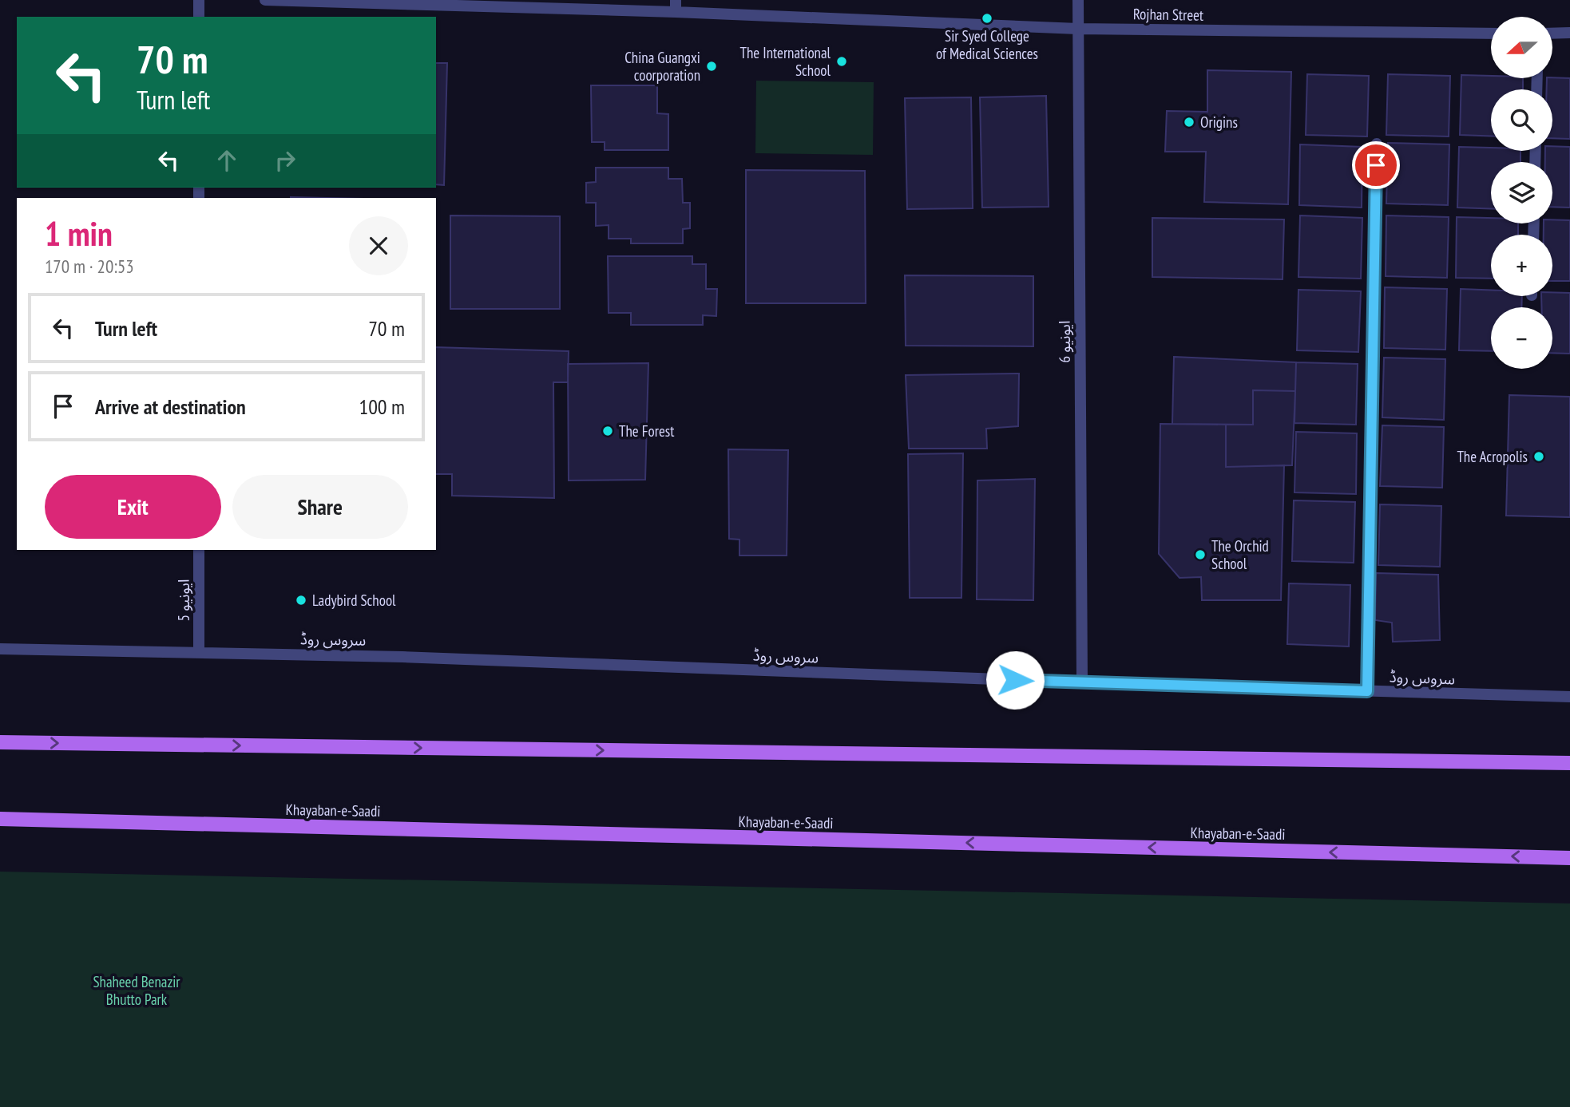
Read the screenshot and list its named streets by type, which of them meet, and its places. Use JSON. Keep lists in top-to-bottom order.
{
  "streets": {
    "main road": ["Khayaban-e-Saadi"],
    "street": [
      "Rojhan Street",
      "ایونیو 6",
      "ایونیو 5",
      "سروس روڈ"
    ]
  },
  "crossings": [
    ["Rojhan Street", "ایونیو 6"],
    ["ایونیو 6", "سروس روڈ"],
    ["ایونیو 5", "سروس روڈ"]
  ],
  "parks": ["Shaheed Benazir Bhutto Park"],
  "places": [
    "Sir Syed College of Medical Sciences",
    "The International School",
    "China Guangxi coorporation",
    "Origins",
    "The Forest",
    "The Acropolis",
    "The Orchid School",
    "Ladybird School"
  ],
  "north": "left",
  "page": {
    "map_buttons": ["+", "−"],
    "turn": ["70 m", "Turn left"],
    "heading": ["1 min", "170 m · 20:53"],
    "list": [
      {
        "name": "Turn left",
        "value": "70 m"
      },
      {
        "name": "Arrive at destination",
        "value": "100 m"
      }
    ],
    "buttons": ["Exit", "Share"]
  }
}
